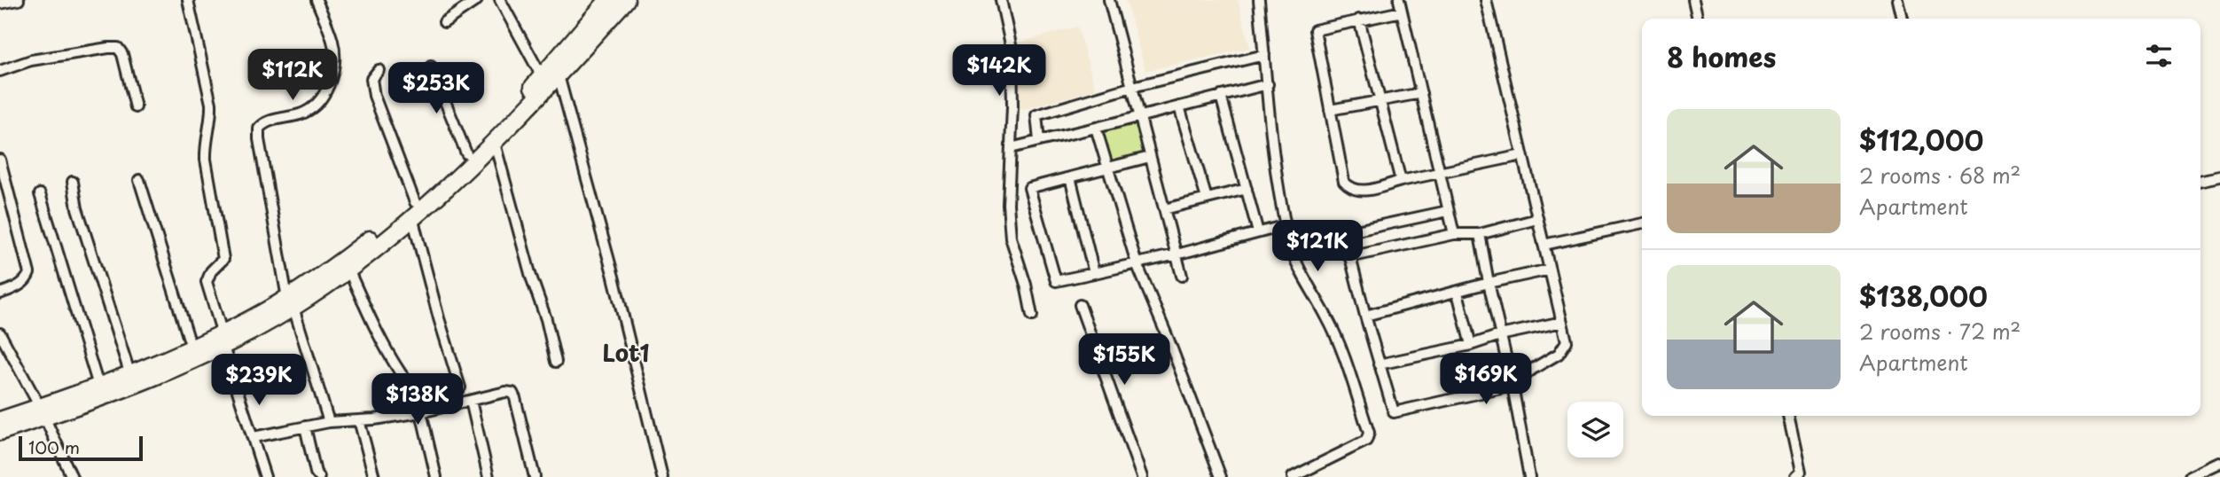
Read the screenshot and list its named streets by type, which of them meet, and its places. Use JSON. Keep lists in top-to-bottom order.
{
  "districts": ["Lot1"],
  "scale_bar": "100 m",
  "page": {
    "heading": "8 homes",
    "price": [
      "$142K",
      "$112K",
      "$253K",
      "$121K",
      "$155K",
      "$169K",
      "$239K",
      "$138K"
    ],
    "list": [
      {
        "name": "$112,000",
        "note": "2 rooms · 68 m² · Apartment"
      },
      {
        "name": "$138,000",
        "note": "2 rooms · 72 m² · Apartment"
      }
    ],
    "scale": "100 m"
  }
}
